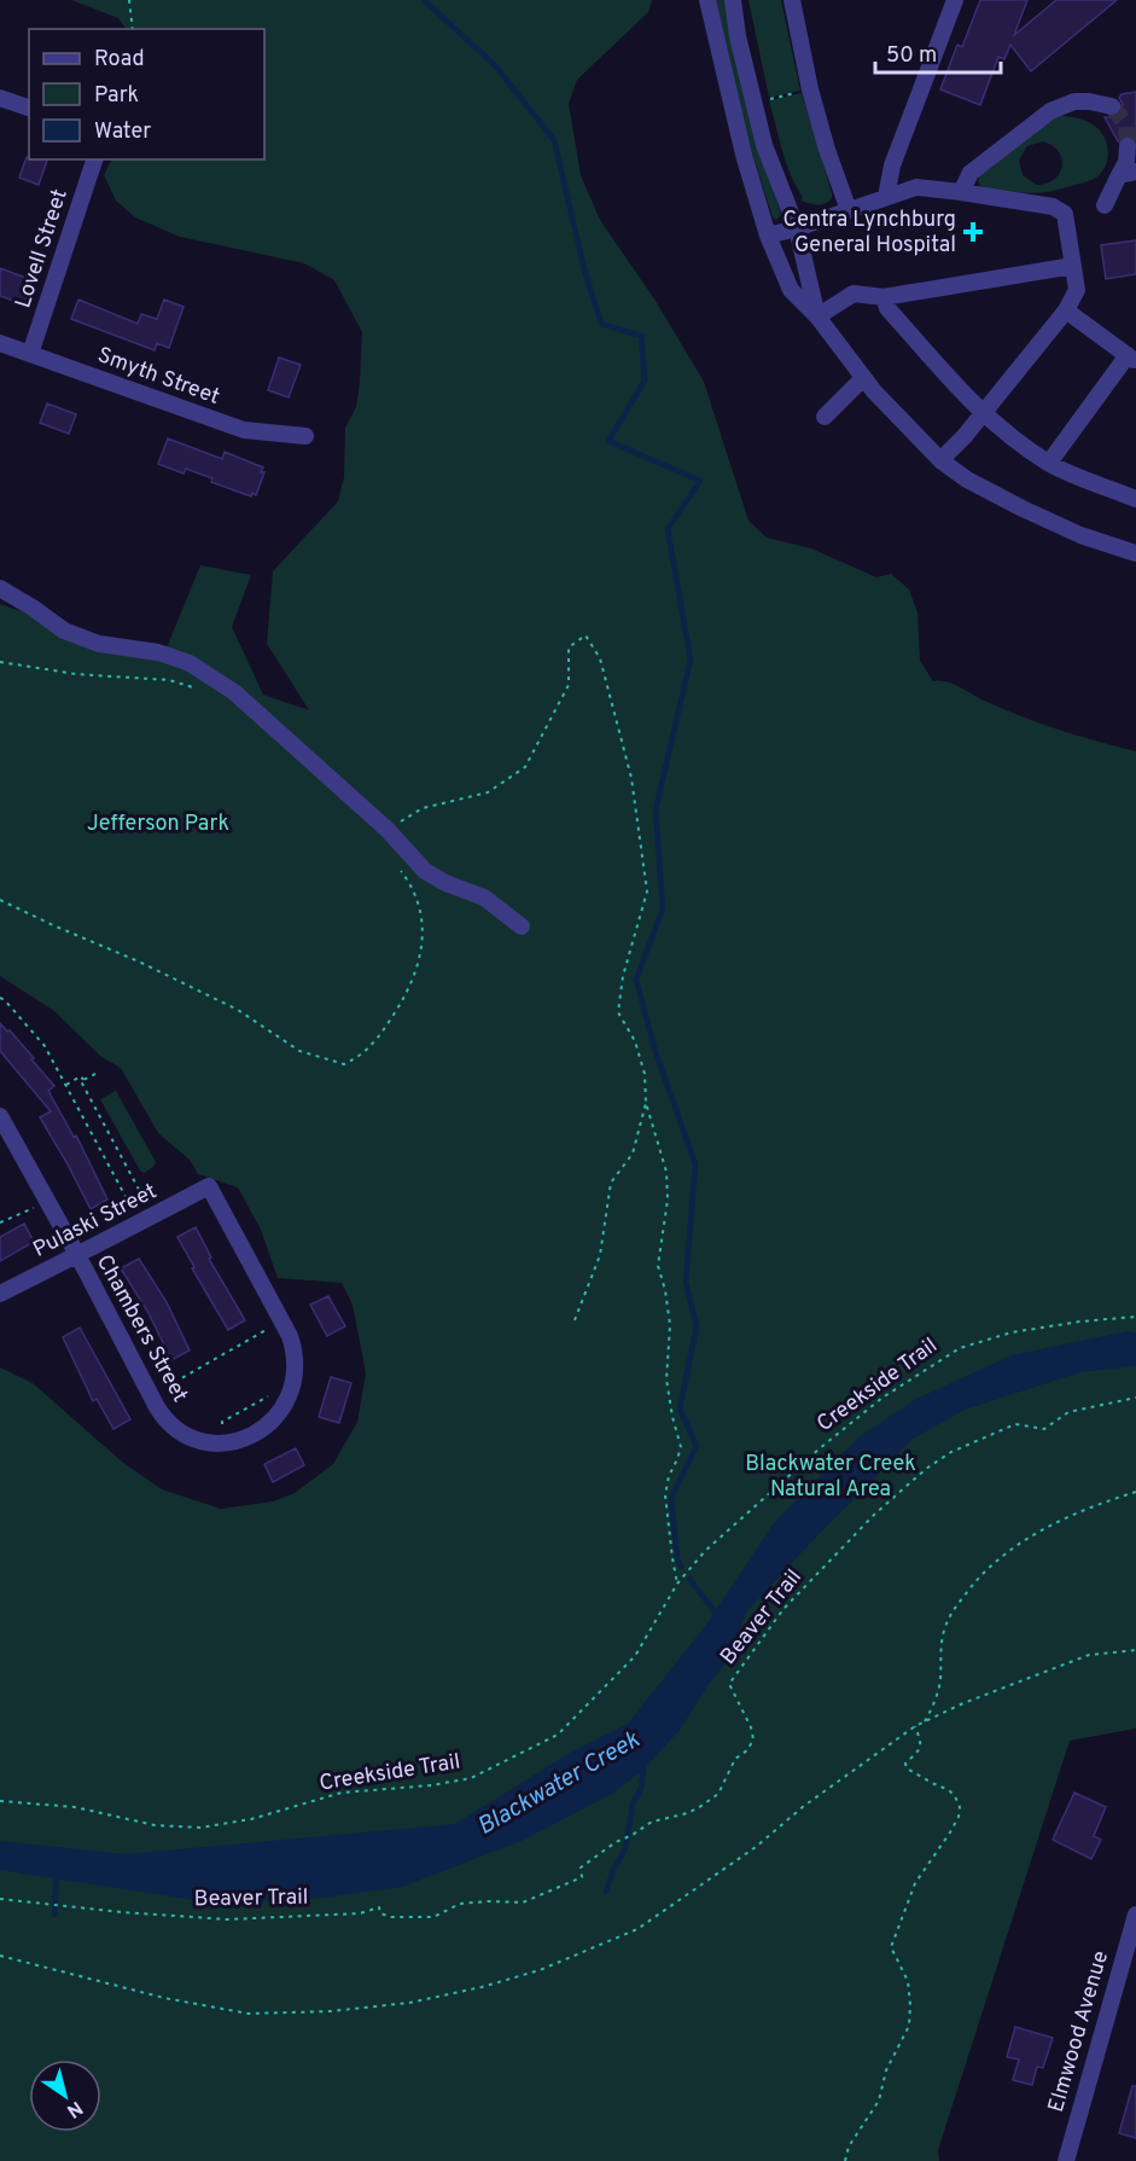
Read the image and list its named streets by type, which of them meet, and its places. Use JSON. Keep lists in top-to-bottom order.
{
  "streets": {
    "street": [
      "Lovell Street",
      "Smyth Street",
      "Pulaski Street",
      "Chambers Street",
      "Elmwood Avenue"
    ],
    "path": ["Creekside Trail", "Beaver Trail"]
  },
  "crossings": [
    ["Lovell Street", "Smyth Street"],
    ["Pulaski Street", "Chambers Street"]
  ],
  "water": ["Blackwater Creek"],
  "parks": ["Jefferson Park", "Blackwater Creek Natural Area"],
  "places": {
    "health": ["Centra Lynchburg General Hospital"]
  },
  "legend": ["Road", "Park", "Water"],
  "scale_bar": "50 m",
  "north": "bottom right"
}
